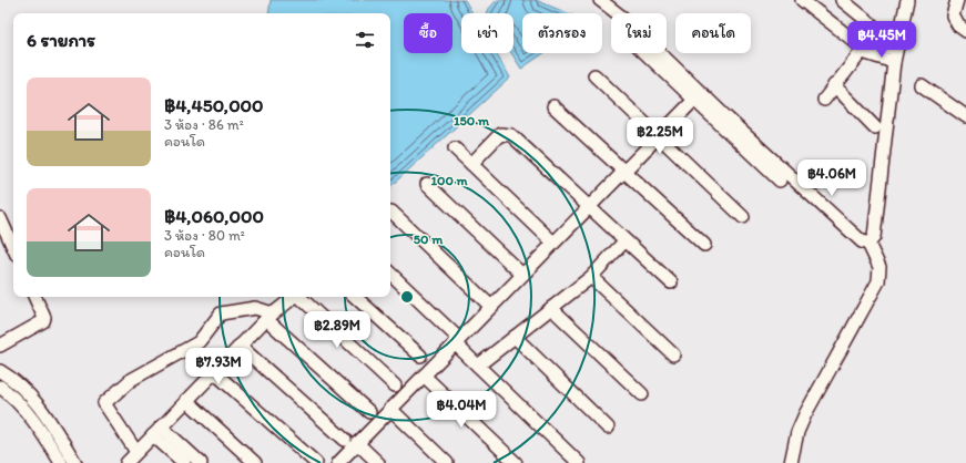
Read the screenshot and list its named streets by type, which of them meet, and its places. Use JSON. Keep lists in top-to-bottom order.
{
  "page": {
    "chip": [
      "ซื้อ",
      "เช่า",
      "ตัวกรอง",
      "ใหม่",
      "คอนโด"
    ],
    "heading": "6 รายการ",
    "price": [
      "฿4.45M",
      "฿2.25M",
      "฿4.06M",
      "฿2.89M",
      "฿7.93M",
      "฿4.04M"
    ],
    "list": [
      {
        "name": "฿4,450,000",
        "note": "3 ห้อง · 86 m² · คอนโด"
      },
      {
        "name": "฿4,060,000",
        "note": "3 ห้อง · 80 m² · คอนโด"
      }
    ]
  },
  "rings": ["150 m", "100 m", "50 m"]
}
